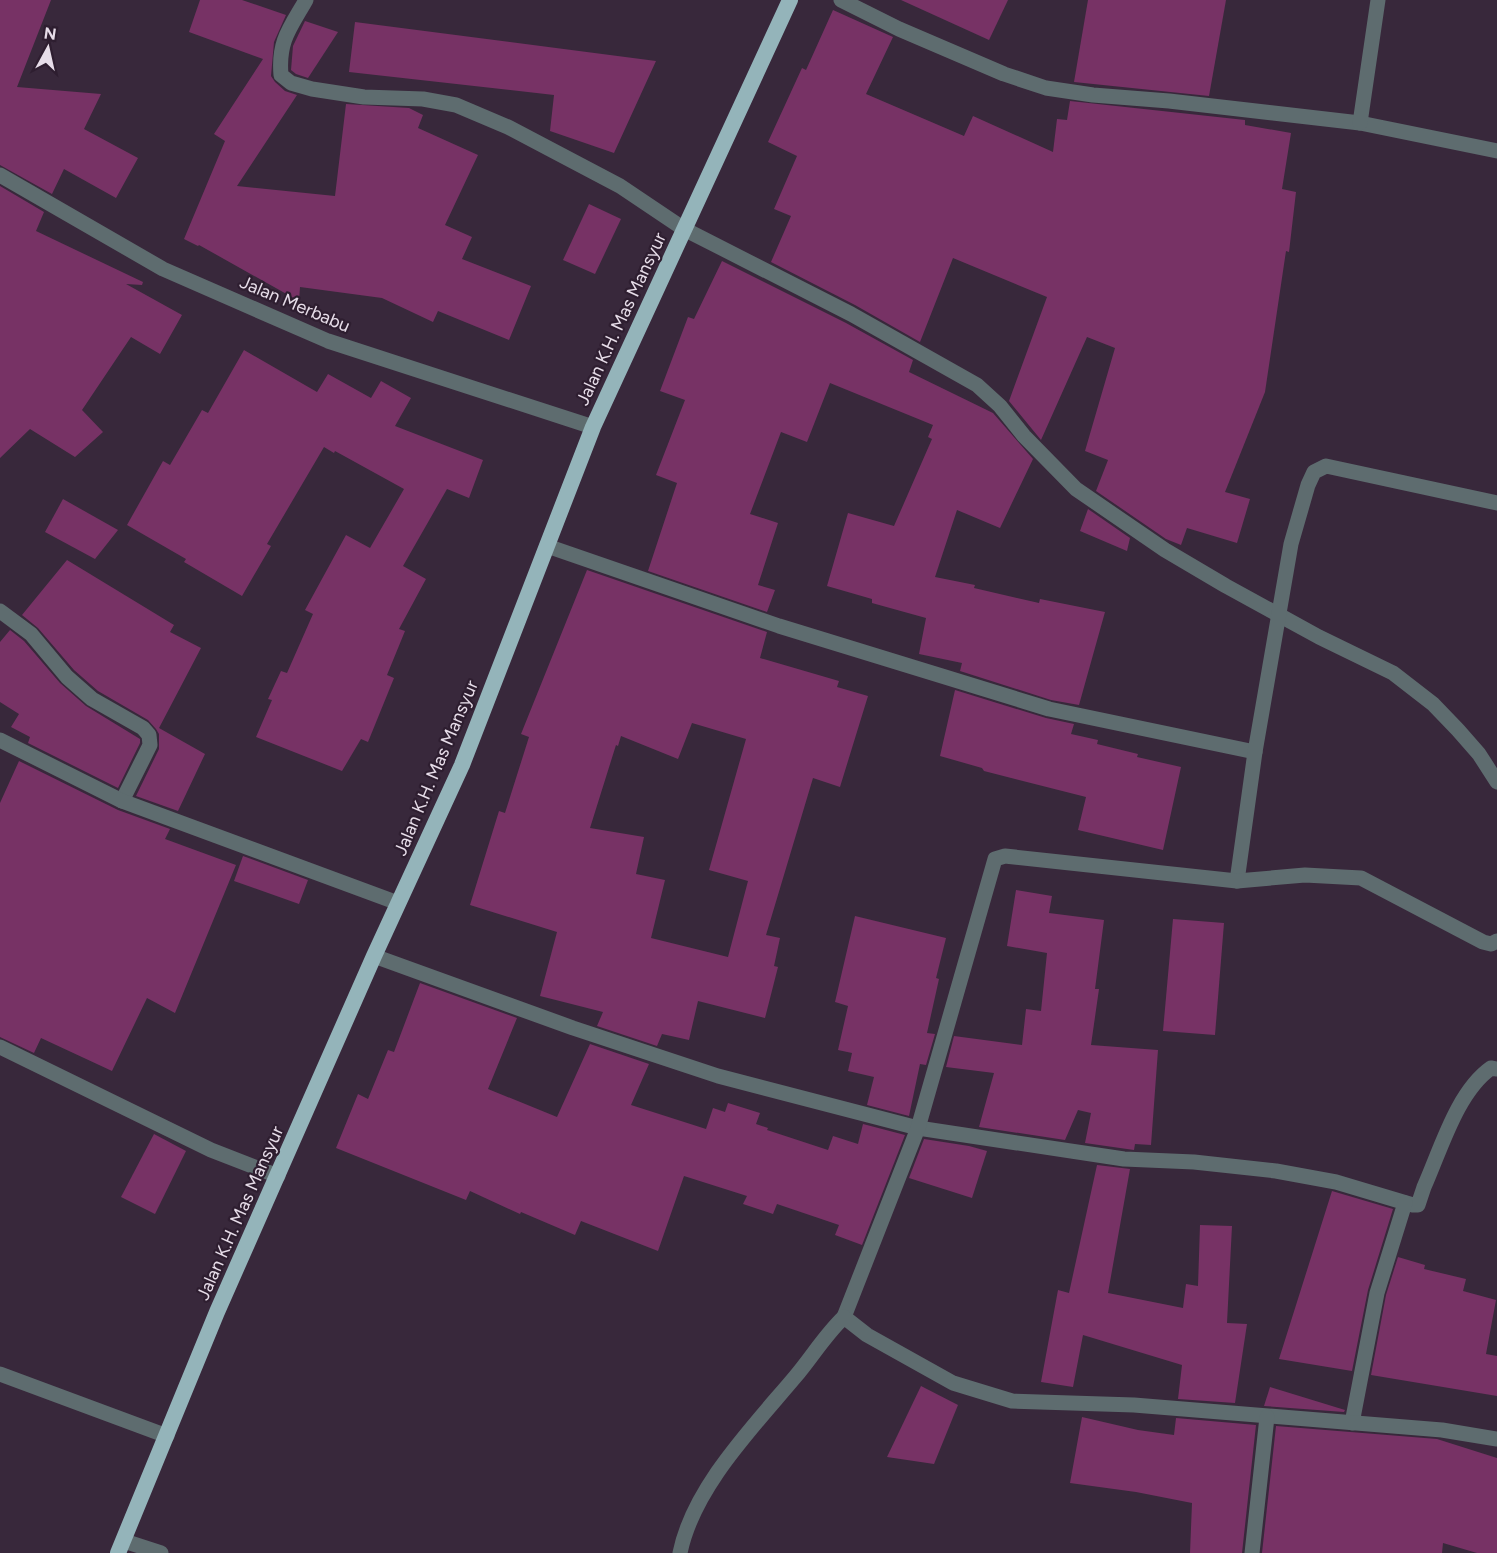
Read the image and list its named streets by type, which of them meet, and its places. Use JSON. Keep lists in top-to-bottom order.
{
  "streets": {
    "highway": ["Jalan K.H. Mas Mansyur"],
    "street": ["Jalan Merbabu"]
  },
  "crossings": [
    ["Jalan Merbabu", "Jalan K.H. Mas Mansyur"]
  ],
  "north": "top"
}
